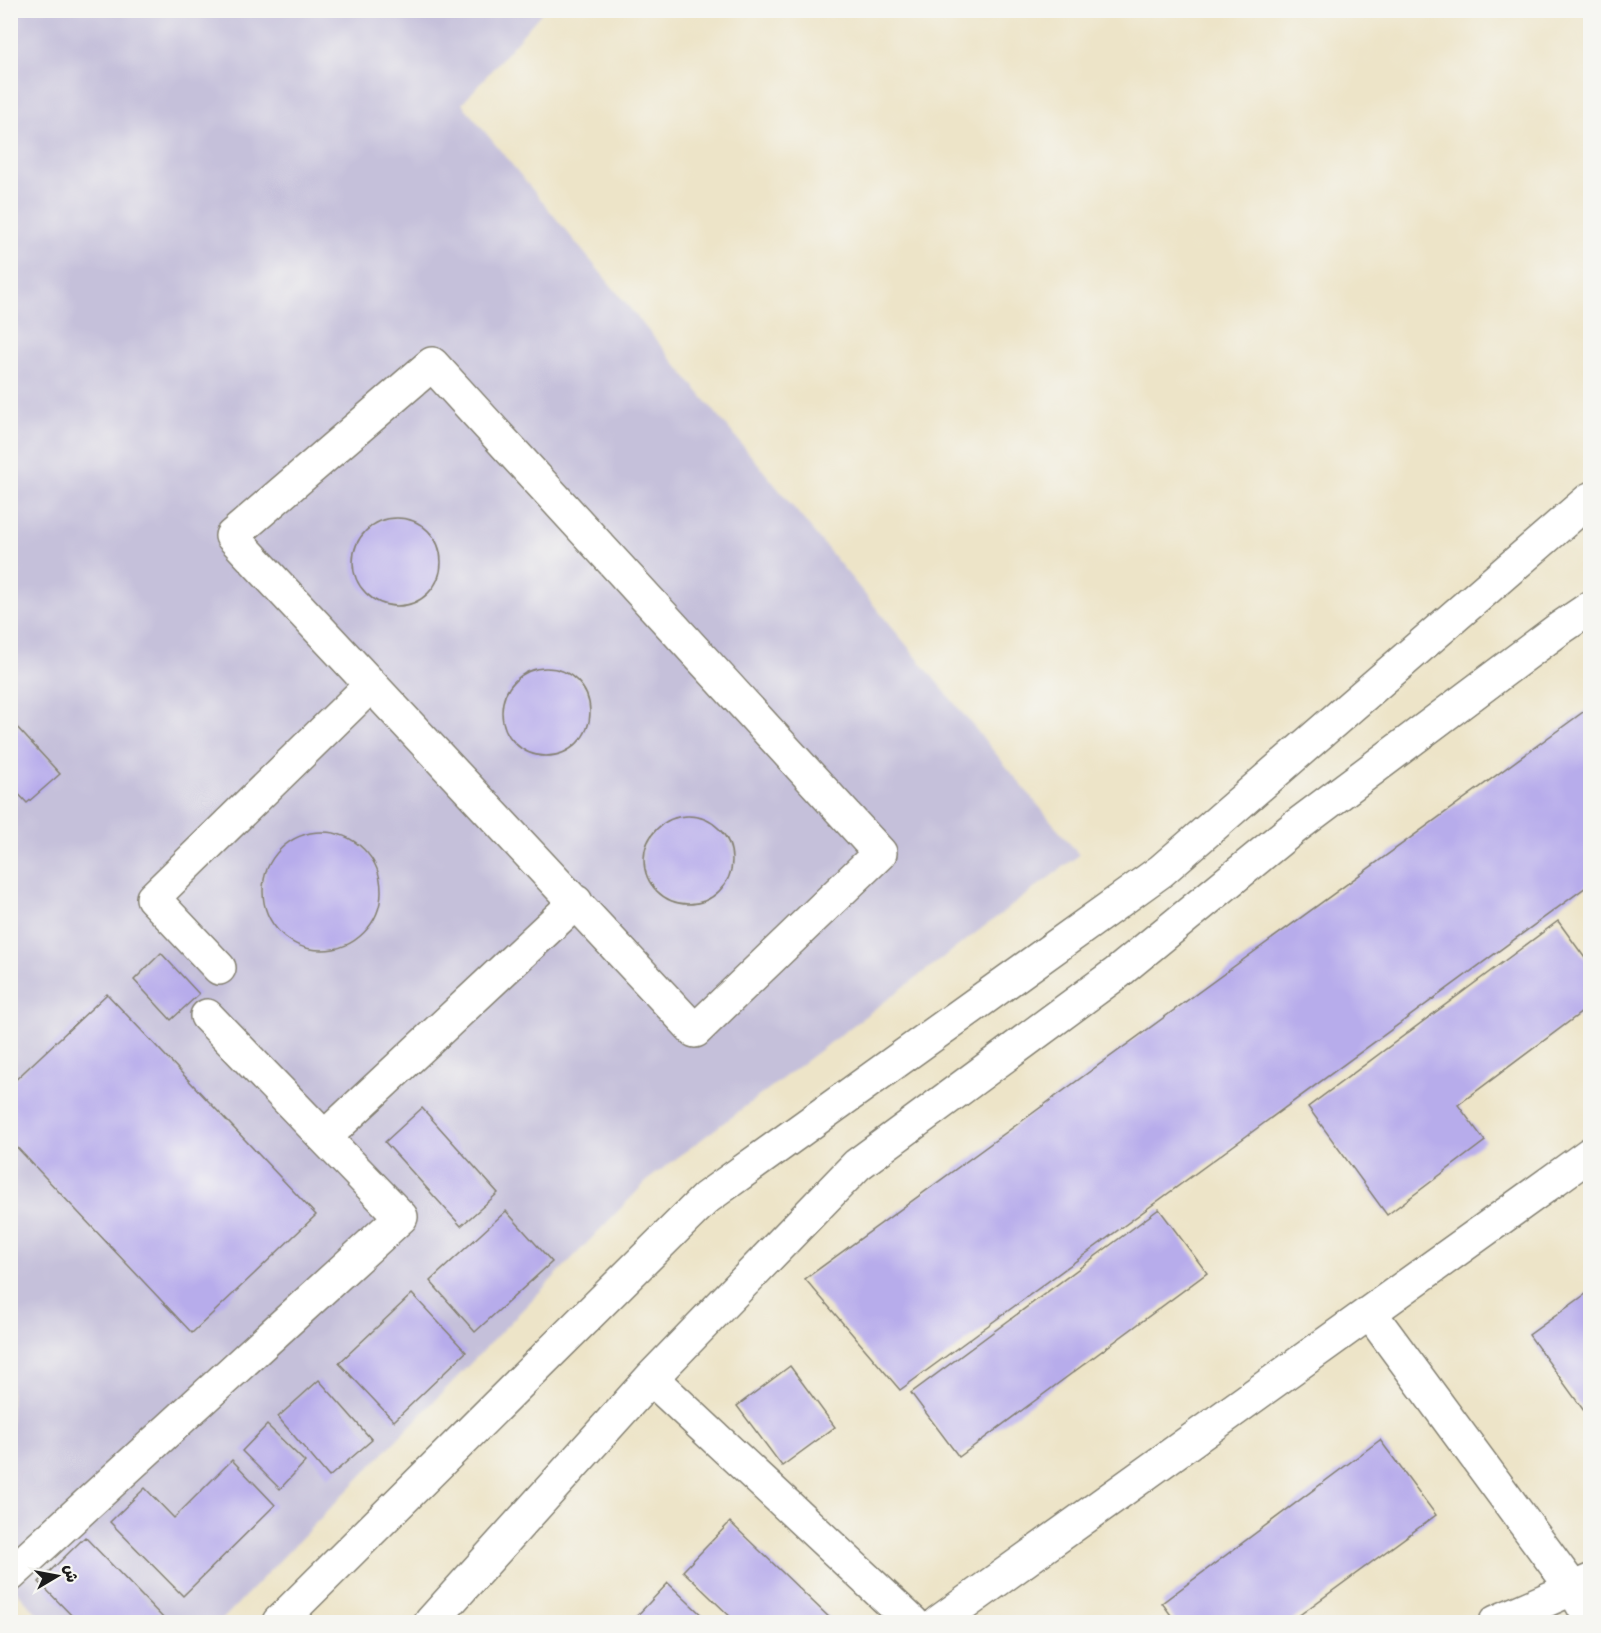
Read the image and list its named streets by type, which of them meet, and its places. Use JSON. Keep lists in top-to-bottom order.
{
  "north": "right"
}
